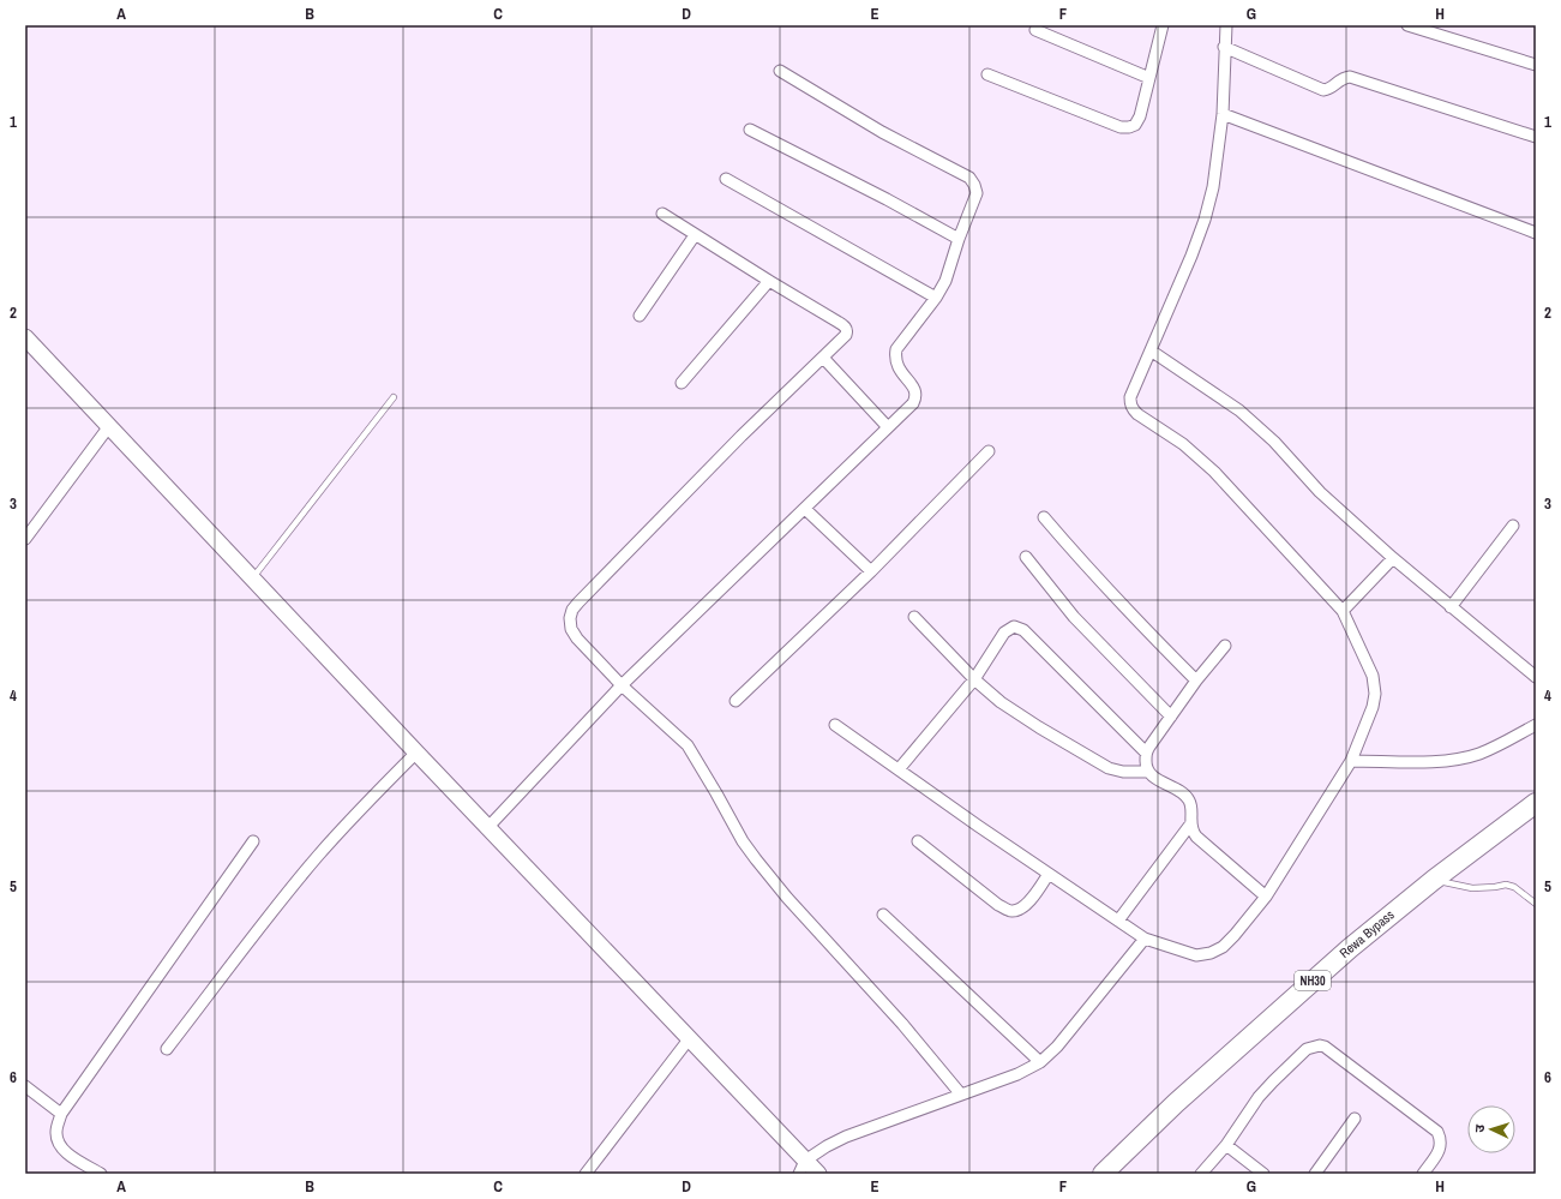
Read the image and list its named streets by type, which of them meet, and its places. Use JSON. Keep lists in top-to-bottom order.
{
  "streets": {
    "highway": ["Rewa Bypass", "NH30"]
  },
  "north": "left",
  "grid": {
    "columns": [
      "A",
      "B",
      "C",
      "D",
      "E",
      "F",
      "G",
      "H"
    ],
    "rows": [
      "1",
      "2",
      "3",
      "4",
      "5",
      "6"
    ]
  }
}
